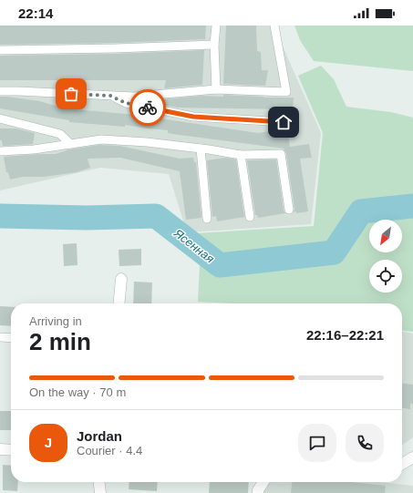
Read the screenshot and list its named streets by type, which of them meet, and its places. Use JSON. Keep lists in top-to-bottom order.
{
  "water": ["Ясенная"],
  "north": "bottom left",
  "page": {
    "status": "22:14",
    "heading": ["2 min", "Arriving in", "22:16–22:21"],
    "panel": ["Jordan", "Courier · 4.4"],
    "bar": "On the way · 70 m",
    "round": "J"
  }
}
